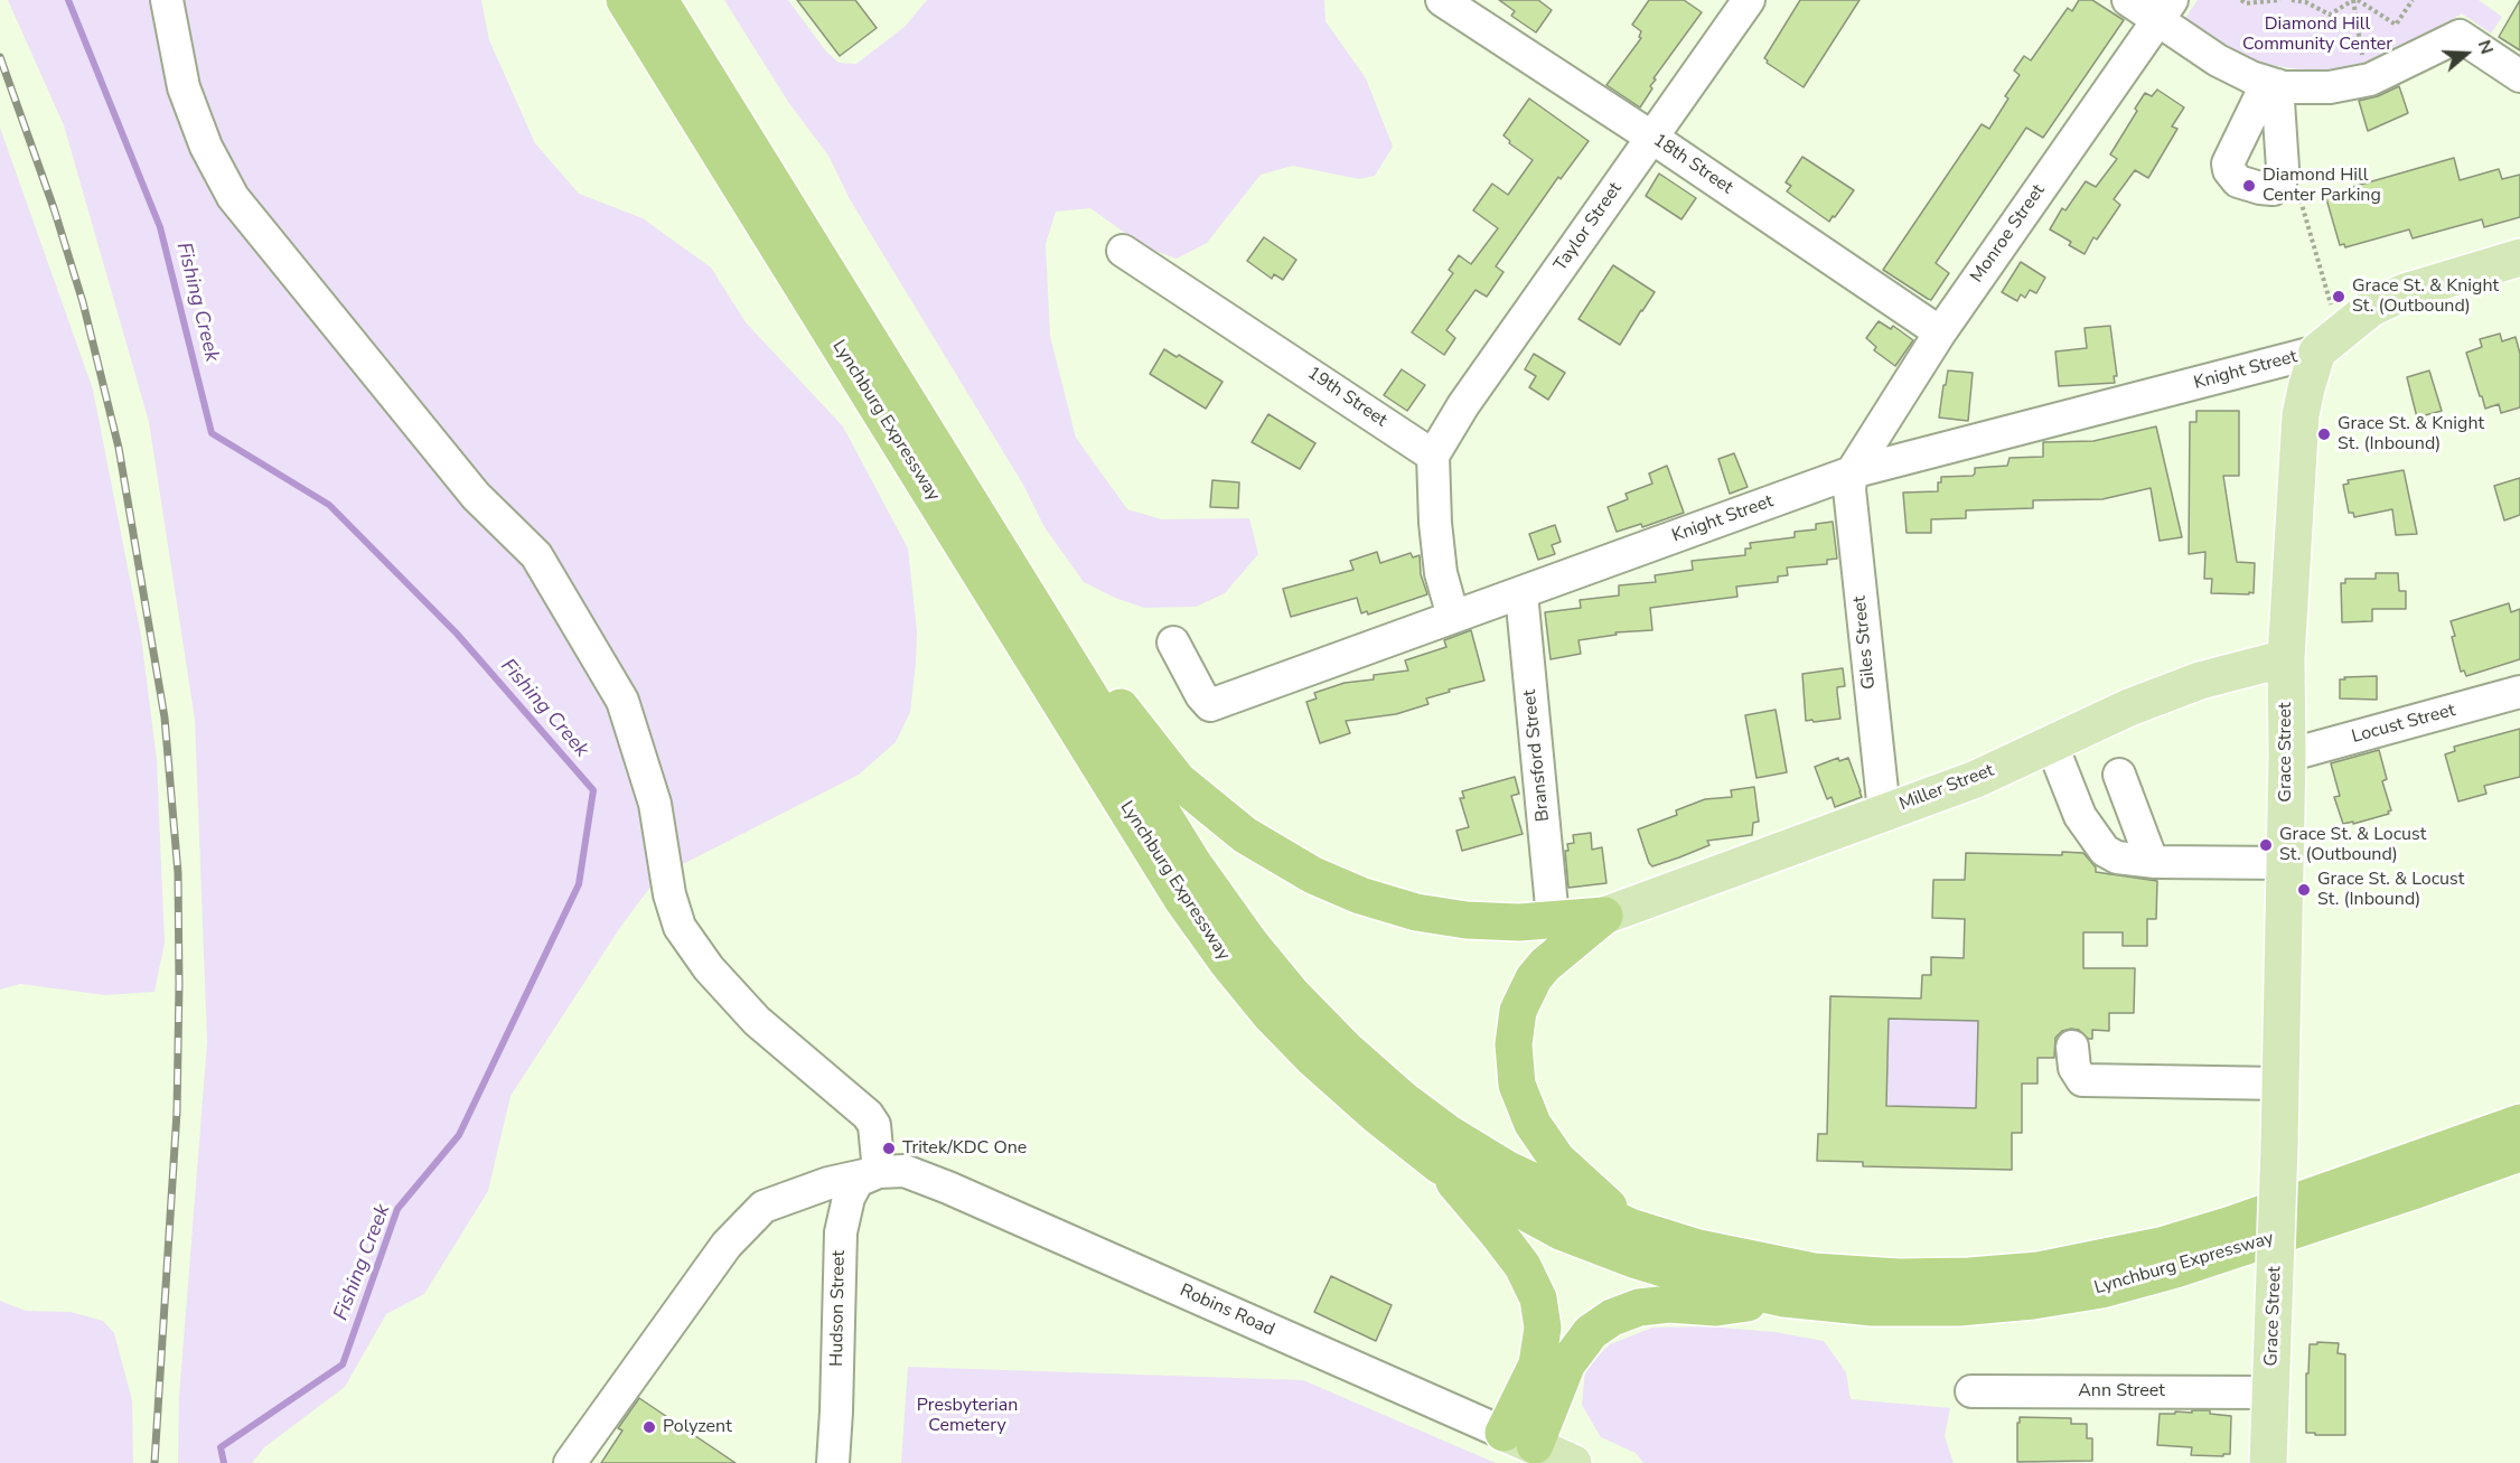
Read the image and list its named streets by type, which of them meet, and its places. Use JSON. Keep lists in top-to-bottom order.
{
  "streets": {
    "highway": ["Lynchburg Expressway"],
    "main road": ["Grace Street", "Miller Street", "Robins Road"],
    "street": [
      "18th Street",
      "Taylor Street",
      "Monroe Street",
      "Knight Street",
      "19th Street",
      "Giles Street",
      "Locust Street",
      "Bransford Street",
      "Hudson Street",
      "Ann Street"
    ]
  },
  "crossings": [
    ["18th Street", "Taylor Street"],
    ["18th Street", "Monroe Street"],
    ["Taylor Street", "19th Street"],
    ["Monroe Street", "Knight Street"],
    ["Monroe Street", "Giles Street"],
    ["Knight Street", "Giles Street"],
    ["Knight Street", "Grace Street"],
    ["Knight Street", "Bransford Street"],
    ["Giles Street", "Miller Street"],
    ["Locust Street", "Grace Street"],
    ["Grace Street", "Miller Street"],
    ["Grace Street", "Ann Street"],
    ["Hudson Street", "Robins Road"]
  ],
  "water": ["Fishing Creek"],
  "parks": ["Diamond Hill Community Center", "Presbyterian Cemetery"],
  "places": [
    "Diamond Hill Center Parking",
    "Grace St. & Knight St. (Outbound)",
    "Grace St. & Knight St. (Inbound)",
    "Grace St. & Locust St. (Outbound)",
    "Grace St. & Locust St. (Inbound)",
    "Tritek/KDC One",
    "Polyzent"
  ],
  "north": "right"
}
